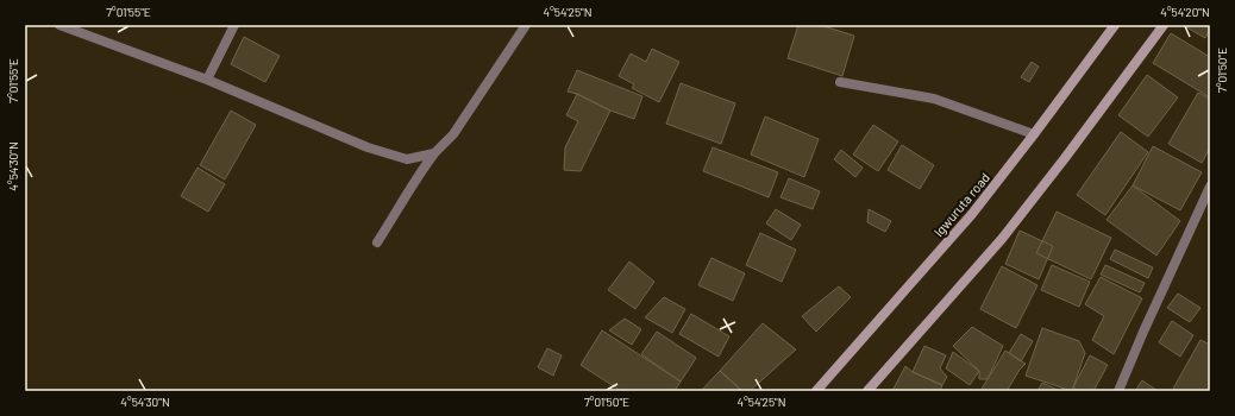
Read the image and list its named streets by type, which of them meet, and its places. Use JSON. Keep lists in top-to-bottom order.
{
  "streets": {
    "main road": ["Igwuruta road"]
  },
  "coordinates": [
    "7°01'55\"E",
    "4°54'25\"N",
    "4°54'20\"N",
    "7°01'50\"E",
    "4°54'30\"N"
  ]
}
